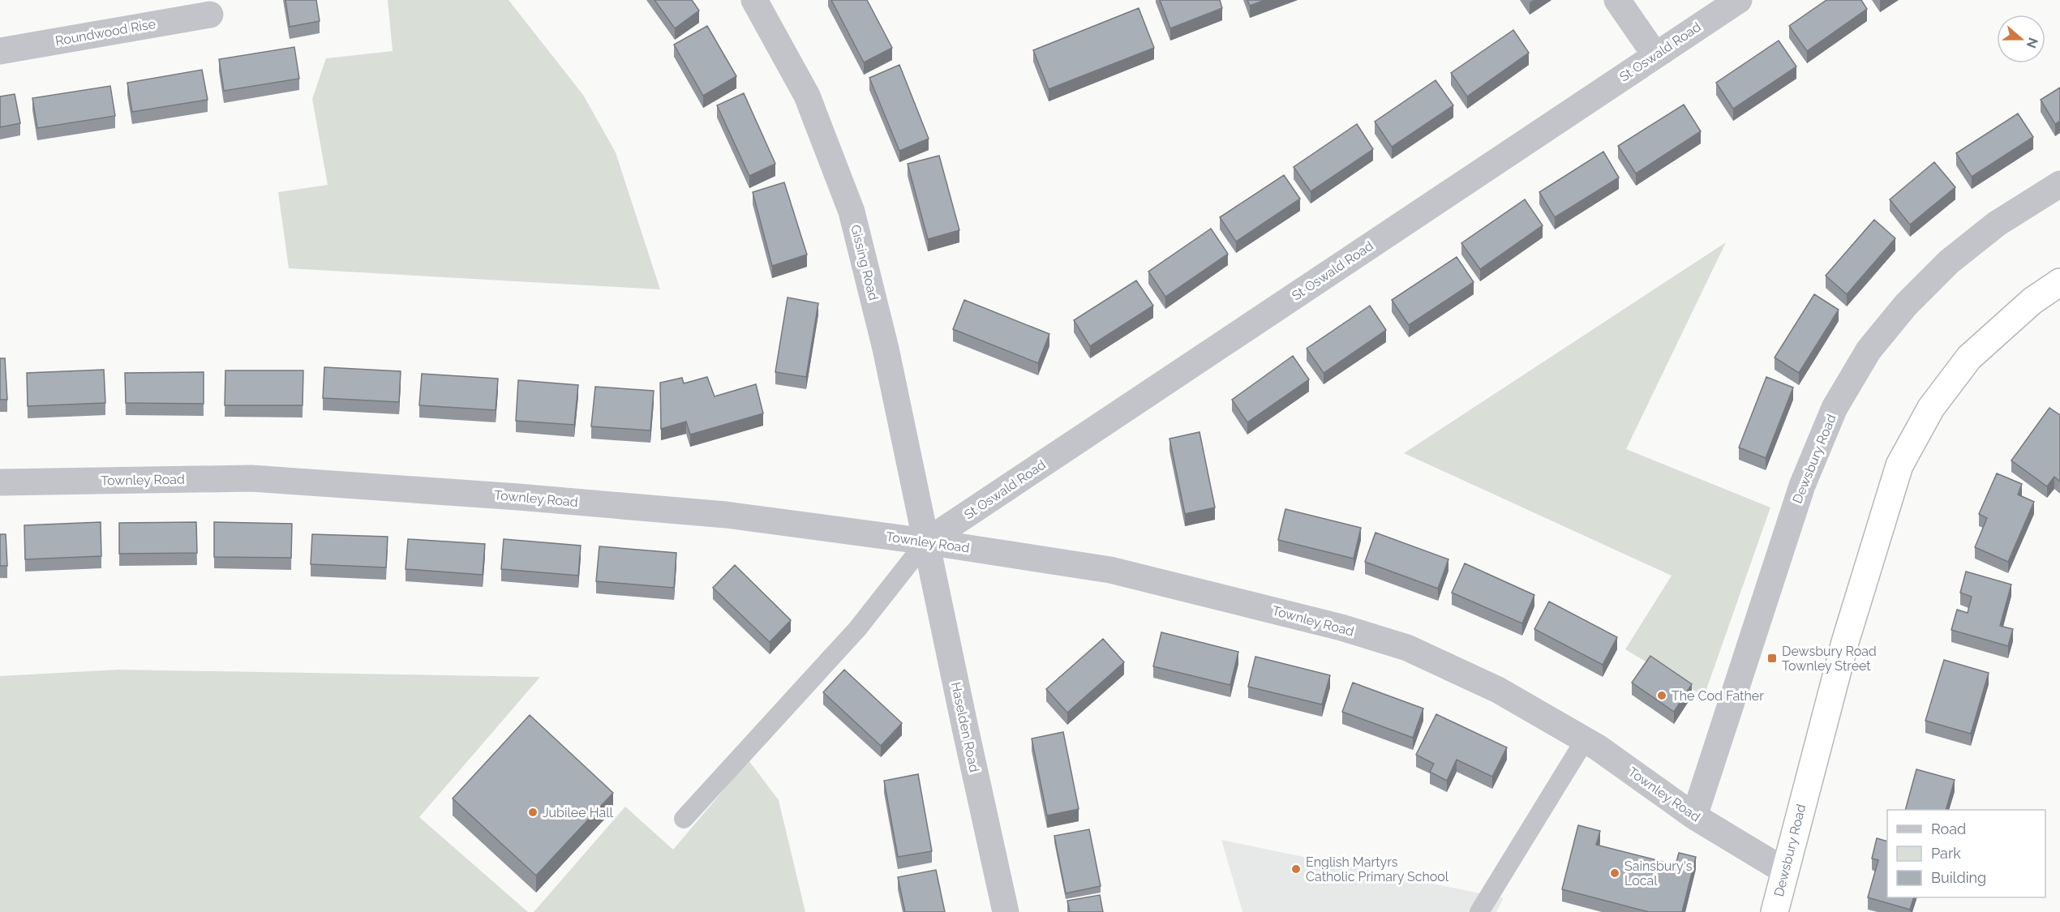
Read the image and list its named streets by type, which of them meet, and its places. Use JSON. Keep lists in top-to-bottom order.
{
  "streets": {
    "highway": ["Dewsbury Road"],
    "street": [
      "Roundwood Rise",
      "St Oswald Road",
      "Gissing Road",
      "Townley Road",
      "Haselden Road"
    ]
  },
  "crossings": [
    ["St Oswald Road", "Gissing Road"],
    ["St Oswald Road", "Townley Road"],
    ["St Oswald Road", "Haselden Road"],
    ["Gissing Road", "Townley Road"],
    ["Gissing Road", "Haselden Road"],
    ["Dewsbury Road", "Townley Road"],
    ["Townley Road", "Haselden Road"]
  ],
  "places": {
    "transit": ["Dewsbury Road Townley Street"],
    "other": [
      "The Cod Father",
      "Jubilee Hall",
      "English Martyrs Catholic Primary School",
      "Sainsbury's Local"
    ]
  },
  "legend": ["Road", "Park", "Building"],
  "north": "right"
}
